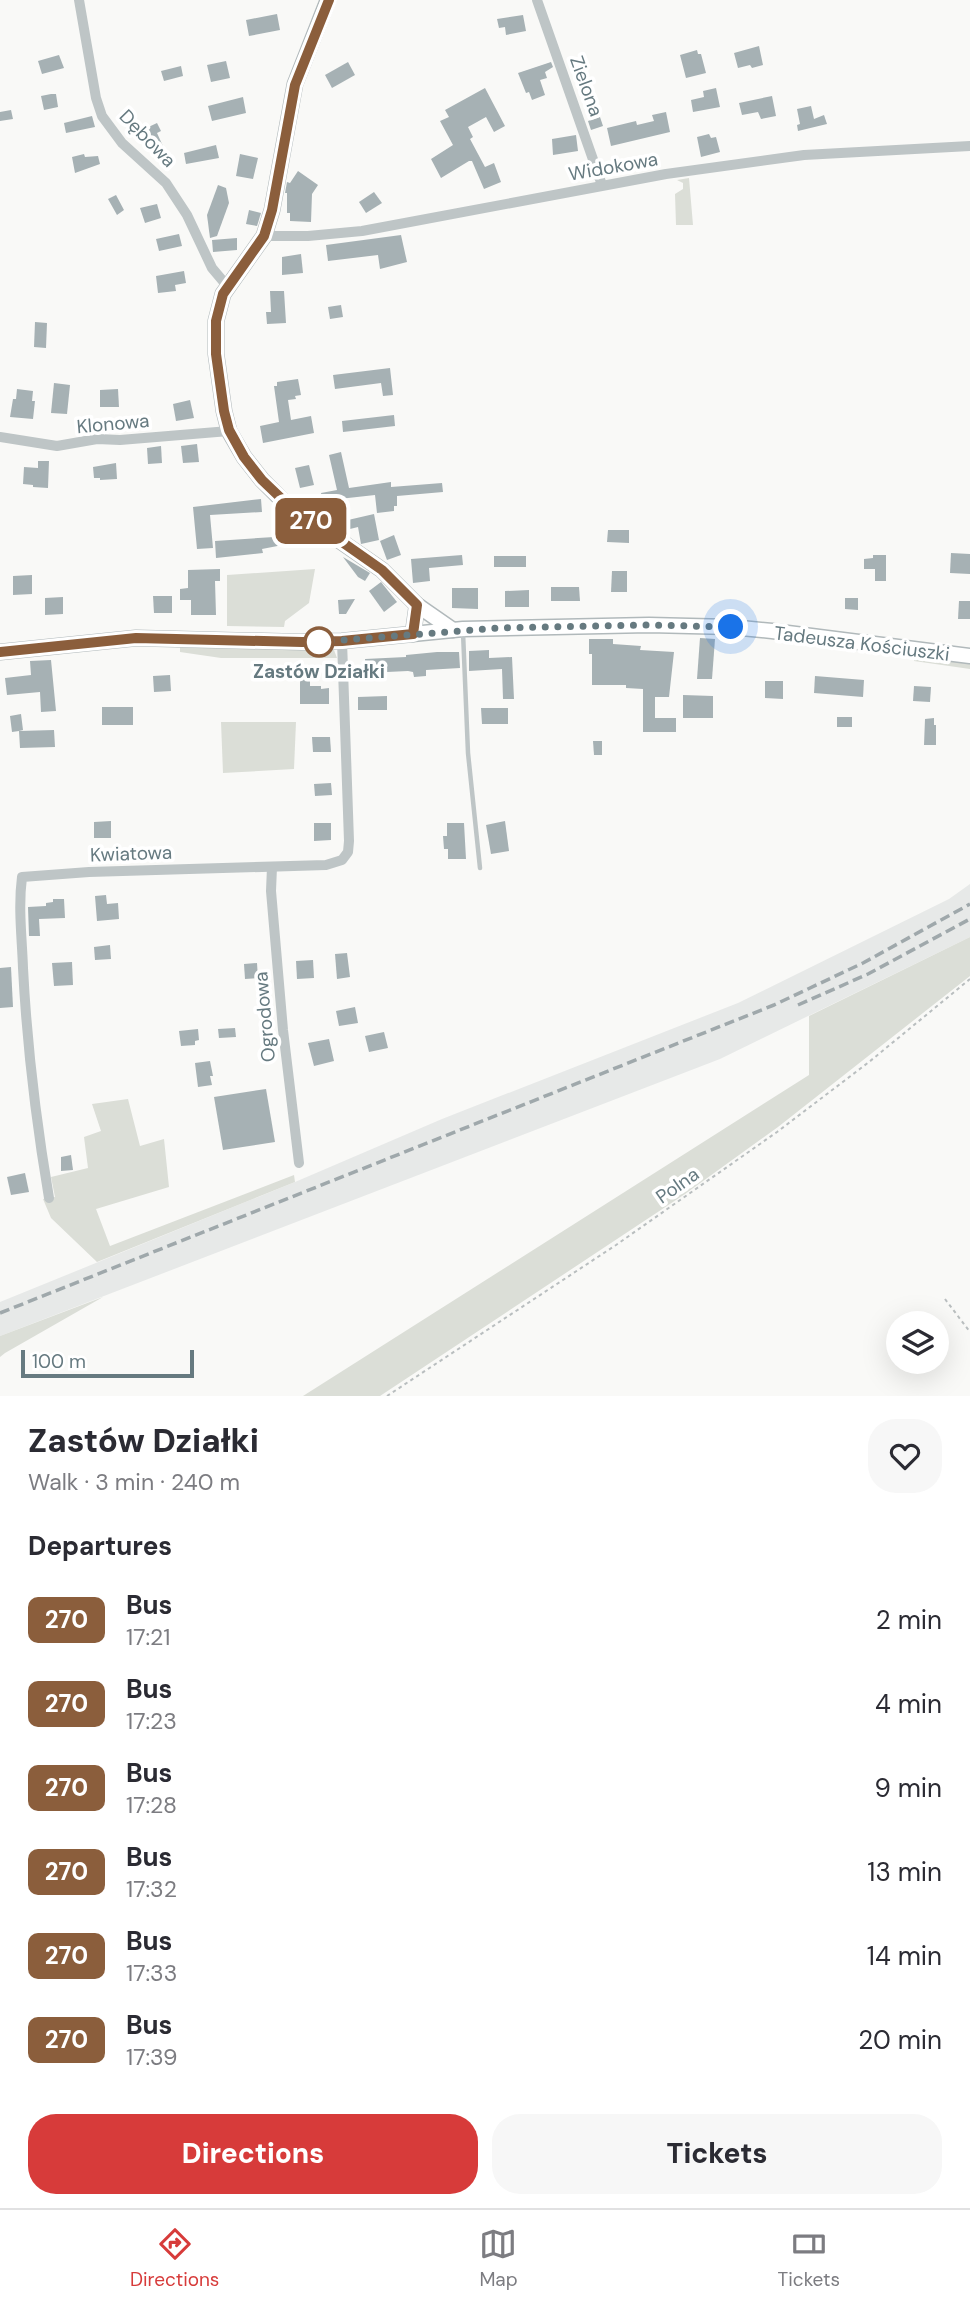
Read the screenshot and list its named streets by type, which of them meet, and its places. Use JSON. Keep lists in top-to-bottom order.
{
  "streets": {
    "street": [
      "Zielona",
      "Dębowa",
      "Widokowa",
      "Klonowa",
      "Tadeusza Kościuszki",
      "Kwiatowa",
      "Ogrodowa"
    ],
    "path": ["Polna"]
  },
  "crossings": [
    ["Zielona", "Widokowa"],
    ["Tadeusza Kościuszki", "Kwiatowa"],
    ["Kwiatowa", "Ogrodowa"]
  ],
  "places": ["Zastów Działki"],
  "lines": ["bus line 270"],
  "scale_bar": "100 m",
  "page": {
    "on_map": "270",
    "scale": "100 m",
    "heading": [
      ["Zastów Działki", "Walk · 3 min · 240 m"],
      "Departures"
    ],
    "list": [
      {
        "mark": "270",
        "name": "Bus",
        "note": "17:21",
        "value": "2 min"
      },
      {
        "mark": "270",
        "name": "Bus",
        "note": "17:23",
        "value": "4 min"
      },
      {
        "mark": "270",
        "name": "Bus",
        "note": "17:28",
        "value": "9 min"
      },
      {
        "mark": "270",
        "name": "Bus",
        "note": "17:32",
        "value": "13 min"
      },
      {
        "mark": "270",
        "name": "Bus",
        "note": "17:33",
        "value": "14 min"
      },
      {
        "mark": "270",
        "name": "Bus",
        "note": "17:39",
        "value": "20 min"
      }
    ],
    "buttons": ["Directions", "Tickets"],
    "tabs": ["Directions", "Map", "Tickets"]
  }
}
